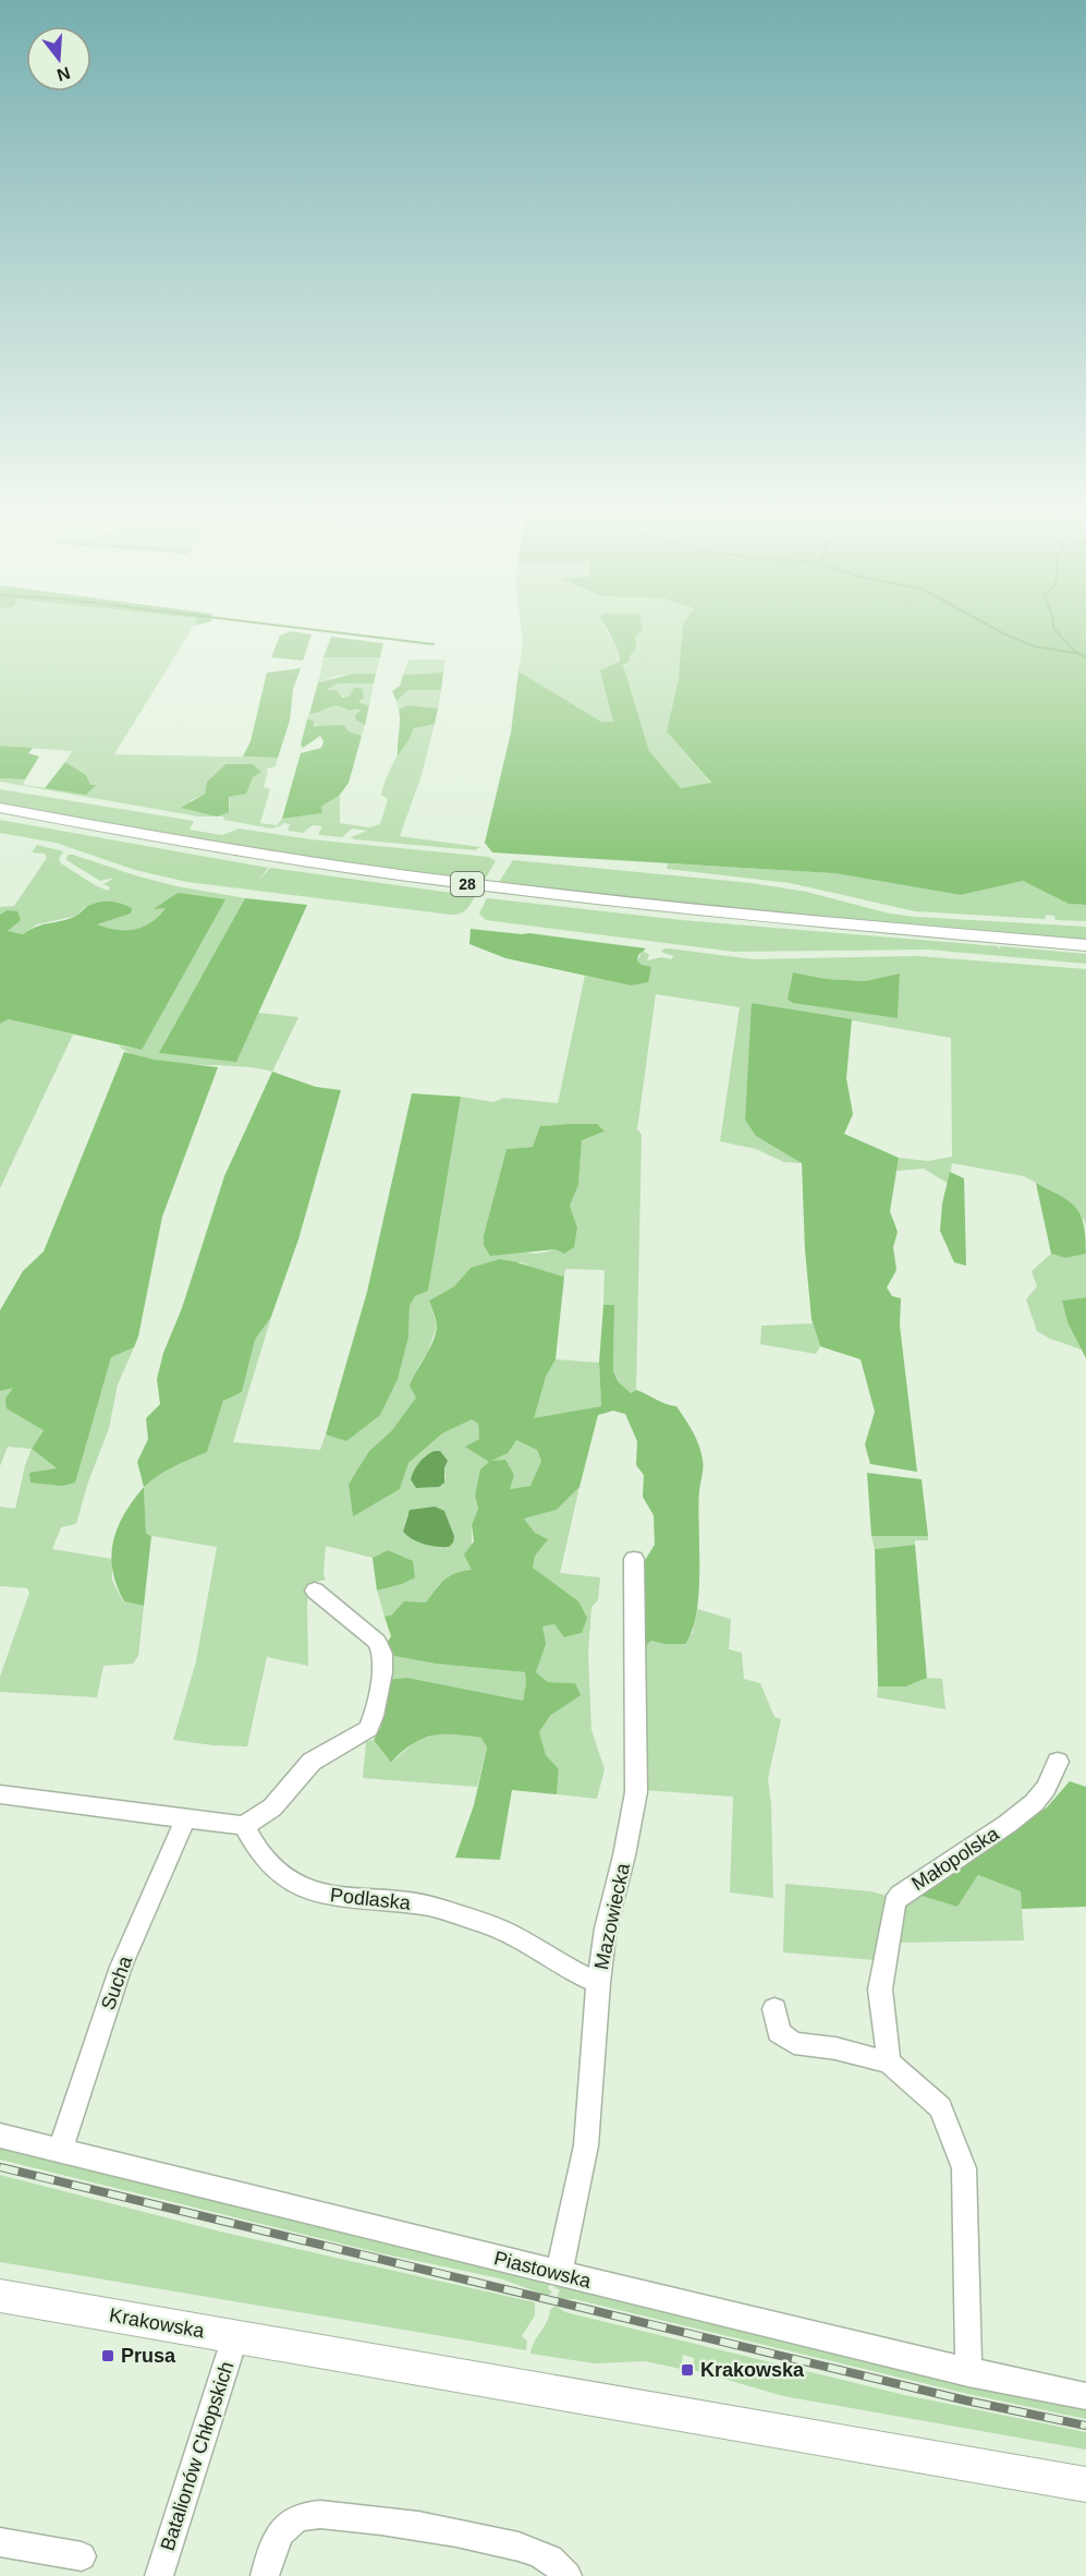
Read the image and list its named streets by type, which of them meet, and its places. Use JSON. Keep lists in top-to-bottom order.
{
  "streets": {
    "main road": ["28", "Krakowska"],
    "street": [
      "Małopolska",
      "Podlaska",
      "Mazowiecka",
      "Sucha",
      "Piastowska",
      "Batalionów Chłopskich"
    ]
  },
  "crossings": [
    ["Podlaska", "Mazowiecka"],
    ["Mazowiecka", "Piastowska"],
    ["Sucha", "Piastowska"],
    ["Krakowska", "Batalionów Chłopskich"]
  ],
  "places": {
    "transit": ["Prusa", "Krakowska"]
  },
  "north": "bottom"
}
